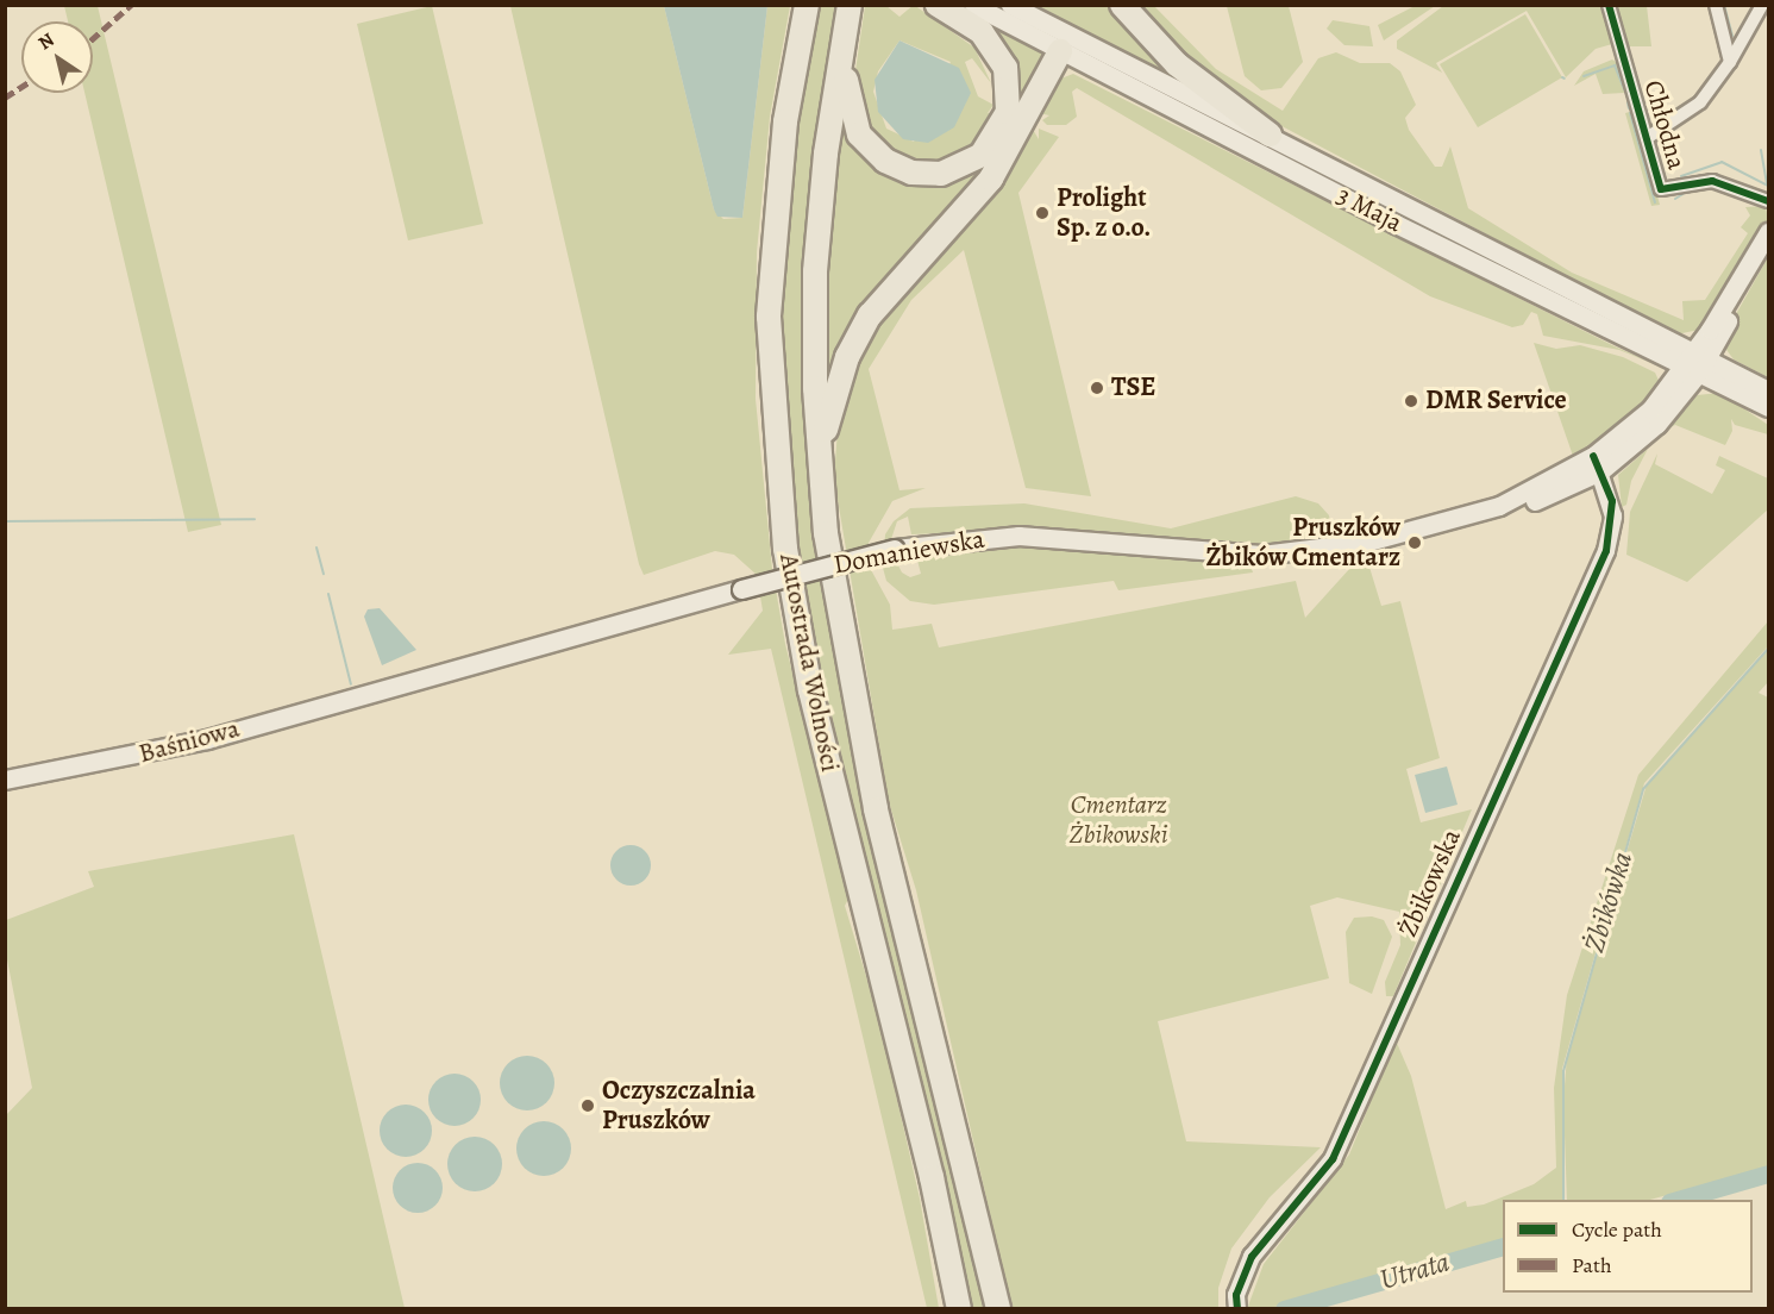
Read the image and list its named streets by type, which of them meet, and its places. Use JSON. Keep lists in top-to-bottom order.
{
  "streets": {
    "highway": ["Autostrada Wolności"],
    "main road": ["3 Maja", "Domaniewska", "Baśniowa"],
    "street": ["Chłodna", "Żbikowska"]
  },
  "crossings": [
    ["3 Maja", "Domaniewska"],
    ["Domaniewska", "Baśniowa"],
    ["Domaniewska", "Żbikowska"]
  ],
  "water": ["Żbikówka", "Utrata"],
  "parks": ["Cmentarz Żbikowski"],
  "places": [
    "Prolight Sp. z o.o.",
    "TSE",
    "DMR Service",
    "Pruszków Żbików Cmentarz",
    "Oczyszczalnia Pruszków"
  ],
  "legend": ["Cycle path", "Path"],
  "north": "top left"
}
